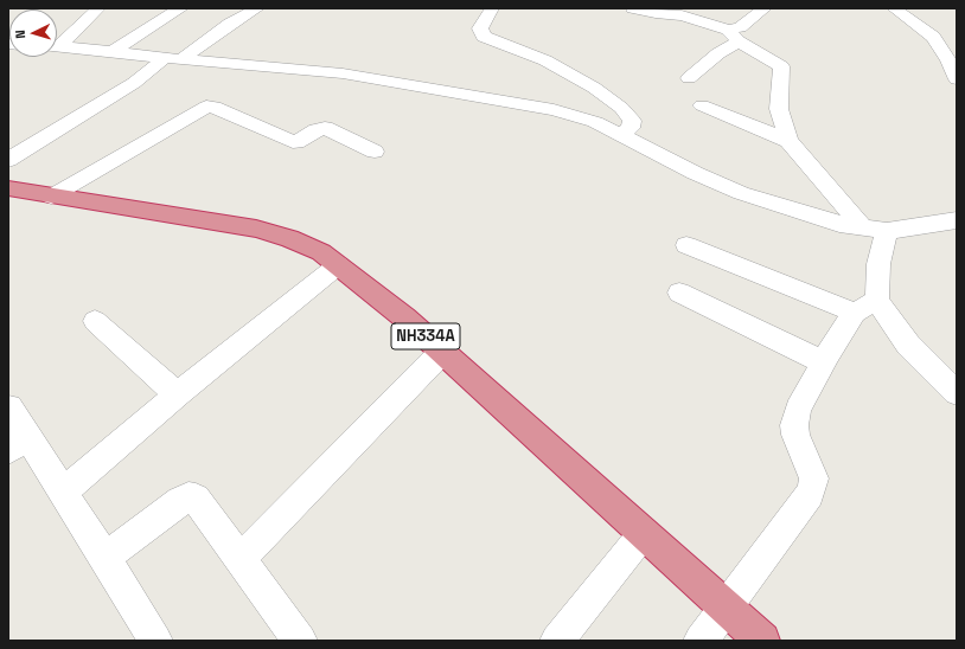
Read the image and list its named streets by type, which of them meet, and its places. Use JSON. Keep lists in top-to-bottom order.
{
  "streets": {
    "highway": ["NH334A"]
  },
  "north": "left"
}
